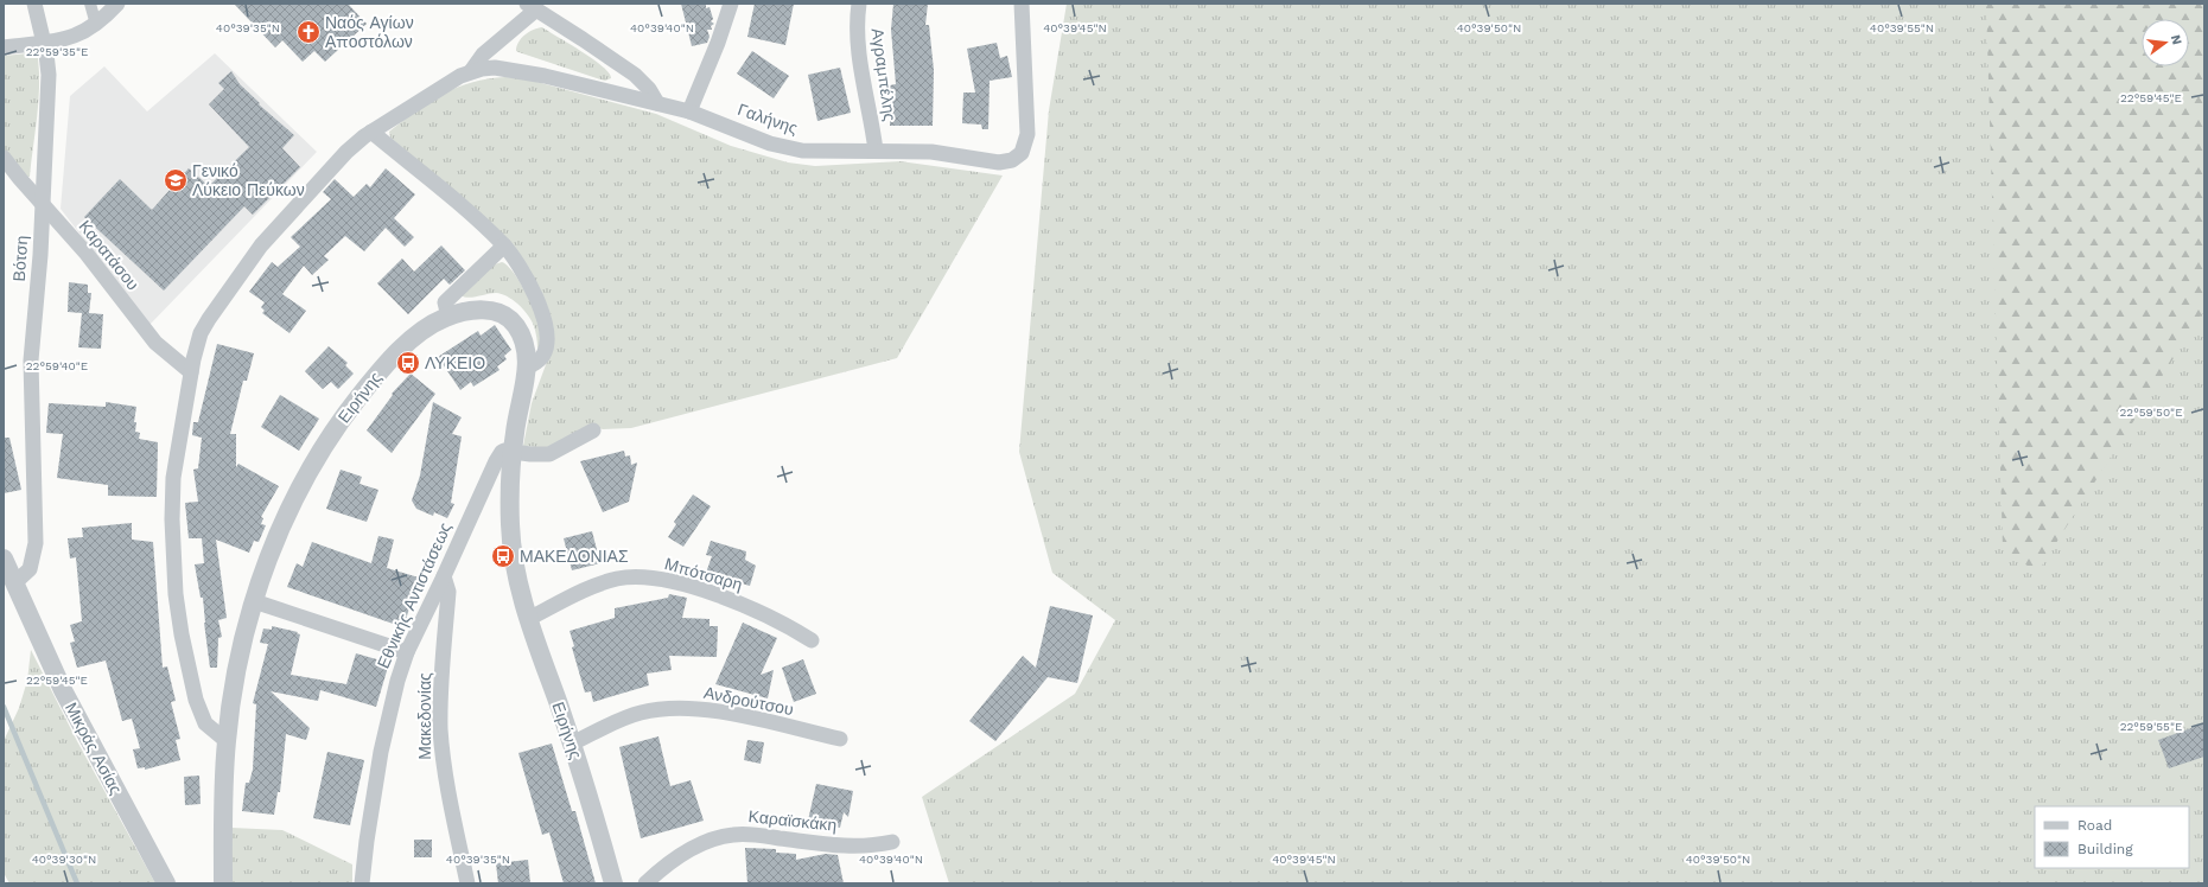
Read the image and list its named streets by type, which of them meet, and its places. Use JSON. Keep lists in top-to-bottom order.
{
  "streets": {
    "street": [
      "Αγραμπέλης",
      "Γαλήνης",
      "Καρατάσου",
      "Βότση",
      "Ειρήνης",
      "Μπότσαρη",
      "Εθνικής Αντιστάσεως",
      "Ανδρούτσου",
      "Μακεδονίας",
      "Μικράς Ασίας",
      "Καραϊσκάκη"
    ]
  },
  "crossings": [
    ["Αγραμπέλης", "Γαλήνης"],
    ["Γαλήνης", "Καρατάσου"],
    ["Γαλήνης", "Ειρήνης"],
    ["Καρατάσου", "Βότση"],
    ["Βότση", "Μικράς Ασίας"],
    ["Ειρήνης", "Μπότσαρη"],
    ["Ειρήνης", "Εθνικής Αντιστάσεως"],
    ["Ειρήνης", "Ανδρούτσου"],
    ["Εθνικής Αντιστάσεως", "Μακεδονίας"]
  ],
  "places": {
    "church": ["Ναός Αγίων Αποστόλων"],
    "school or university": ["Γενικό Λύκειο Πεύκων"],
    "bus stop": ["ΛΥΚΕΙΟ", "ΜΑΚΕΔΟΝΙΑΣ"]
  },
  "legend": ["Road", "Building"],
  "north": "right",
  "coordinates": [
    "40°39'40\"N",
    "40°39'50\"N",
    "40°39'55\"N",
    "40°39'35\"N",
    "40°39'45\"N",
    "22°59'35\"E",
    "22°59'45\"E",
    "22°59'40\"E",
    "22°59'50\"E",
    "22°59'55\"E",
    "40°39'30\"N"
  ]
}
